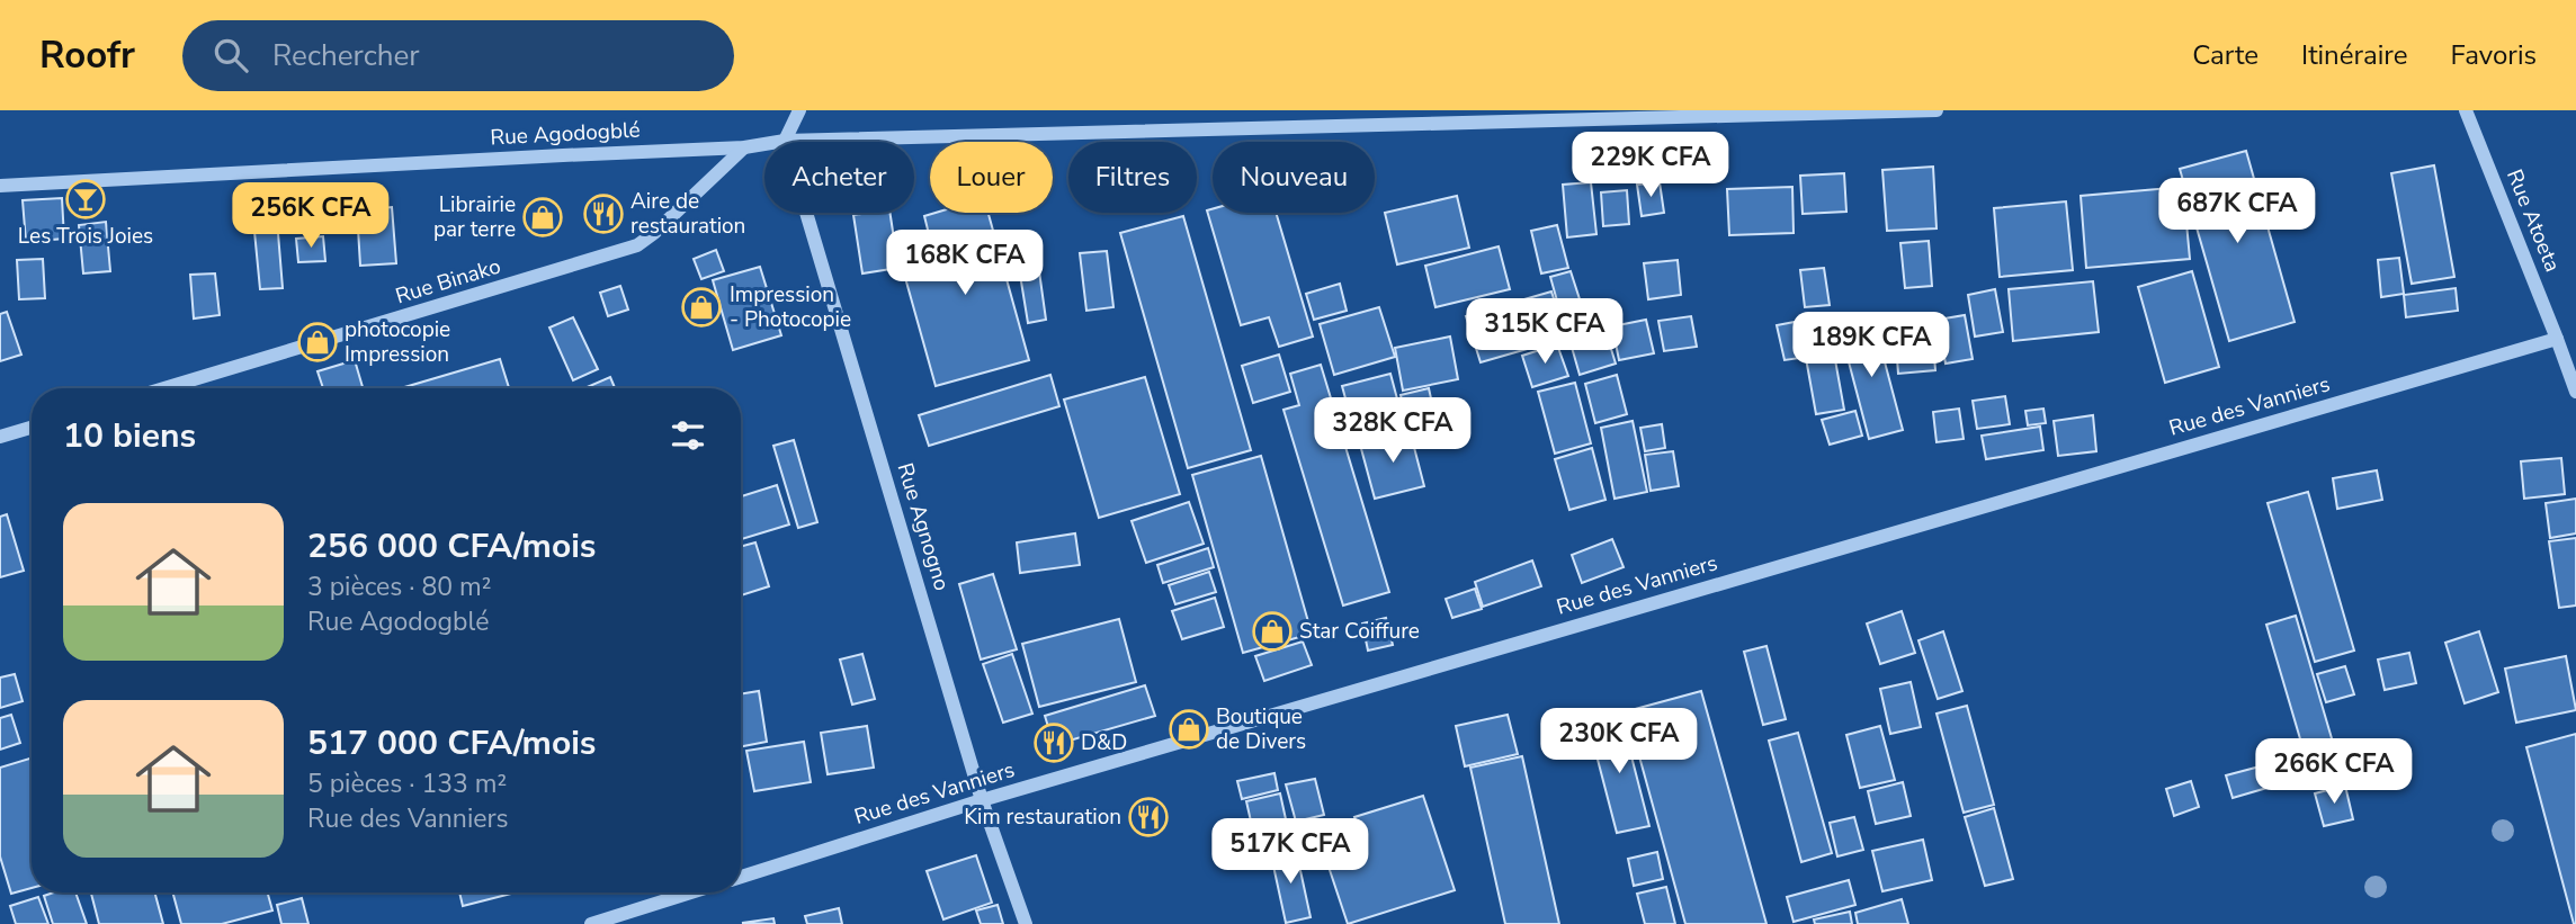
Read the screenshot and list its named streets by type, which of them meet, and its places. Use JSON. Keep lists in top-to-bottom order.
{
  "streets": {
    "street": [
      "Rue Agodogblé",
      "Rue Atoeta",
      "Rue Binako",
      "Rue des Vanniers",
      "Rue Agnogno"
    ]
  },
  "crossings": [
    ["Rue Agodogblé", "Rue Binako"],
    ["Rue Agodogblé", "Rue Agnogno"],
    ["Rue Atoeta", "Rue des Vanniers"],
    ["Rue des Vanniers", "Rue Agnogno"]
  ],
  "places": {
    "bar": ["Les Trois Joies"],
    "restaurant": ["Aire de restauration", "D&D", "Kim restauration"],
    "shop": [
      "Librairie par terre",
      "Impression - Photocopie",
      "photocopie Impression",
      "Star Coiffure",
      "Boutique de Divers"
    ]
  },
  "page": {
    "header": "Roofr",
    "search": "Rechercher",
    "nav": ["Carte", "Itinéraire", "Favoris"],
    "price": [
      "229K CFA",
      "687K CFA",
      "256K CFA",
      "168K CFA",
      "315K CFA",
      "189K CFA",
      "328K CFA",
      "230K CFA",
      "266K CFA",
      "517K CFA"
    ],
    "chip": [
      "Acheter",
      "Louer",
      "Filtres",
      "Nouveau"
    ],
    "heading": "10 biens",
    "list": [
      {
        "name": "256 000 CFA/mois",
        "note": "3 pièces · 80 m² · Rue Agodogblé"
      },
      {
        "name": "517 000 CFA/mois",
        "note": "5 pièces · 133 m² · Rue des Vanniers"
      }
    ]
  }
}
